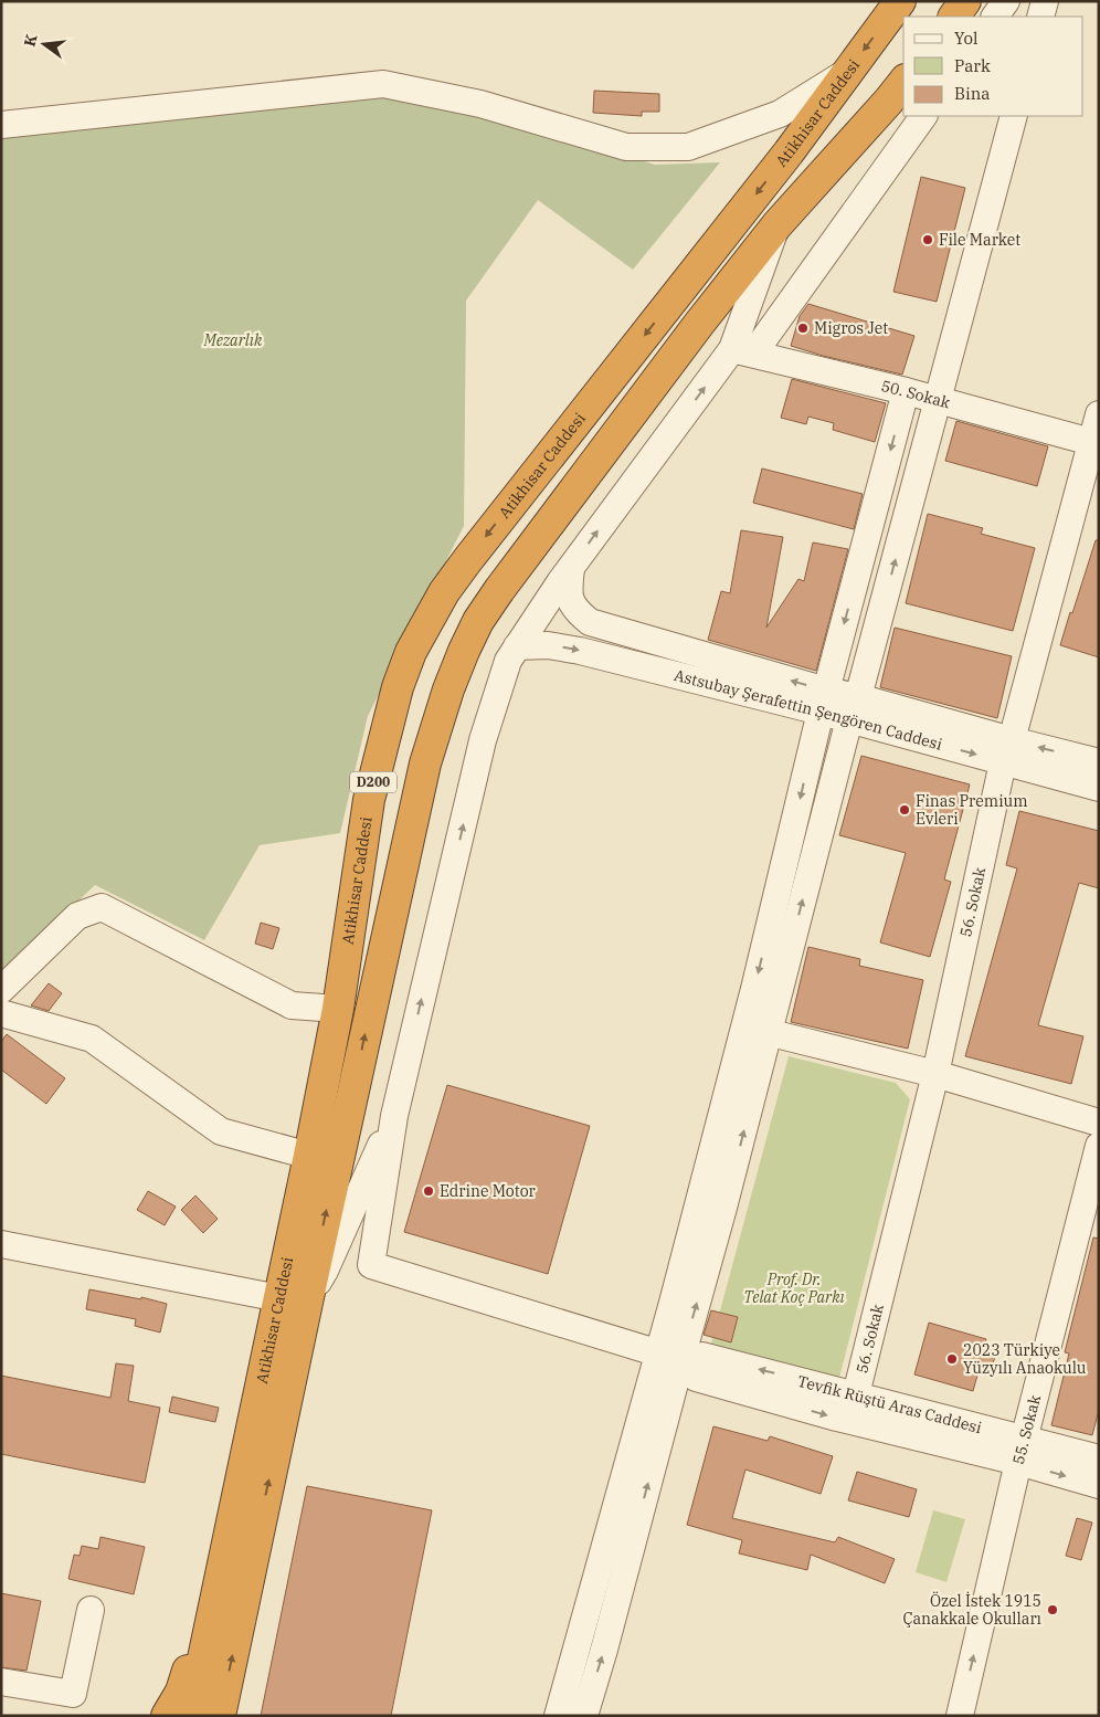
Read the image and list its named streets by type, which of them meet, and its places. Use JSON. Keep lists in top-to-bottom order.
{
  "streets": {
    "highway": ["Atikhisar Caddesi", "D200"],
    "street": [
      "50. Sokak",
      "Astsubay Şerafettin Şengören Caddesi",
      "56. Sokak",
      "Tevfik Rüştü Aras Caddesi",
      "55. Sokak"
    ]
  },
  "crossings": [
    ["50. Sokak", "56. Sokak"],
    ["Astsubay Şerafettin Şengören Caddesi", "56. Sokak"],
    ["56. Sokak", "Tevfik Rüştü Aras Caddesi"],
    ["Tevfik Rüştü Aras Caddesi", "55. Sokak"]
  ],
  "one_way": ["55. Sokak"],
  "parks": ["Mezarlık", "Prof. Dr. Telat Koç Parkı"],
  "places": [
    "File Market",
    "Migros Jet",
    "Finas Premium Evleri",
    "Edrine Motor",
    "2023 Türkiye Yüzyılı Anaokulu",
    "Özel İstek 1915 Çanakkale Okulları"
  ],
  "legend": ["Yol", "Park", "Bina"],
  "north": "left"
}
